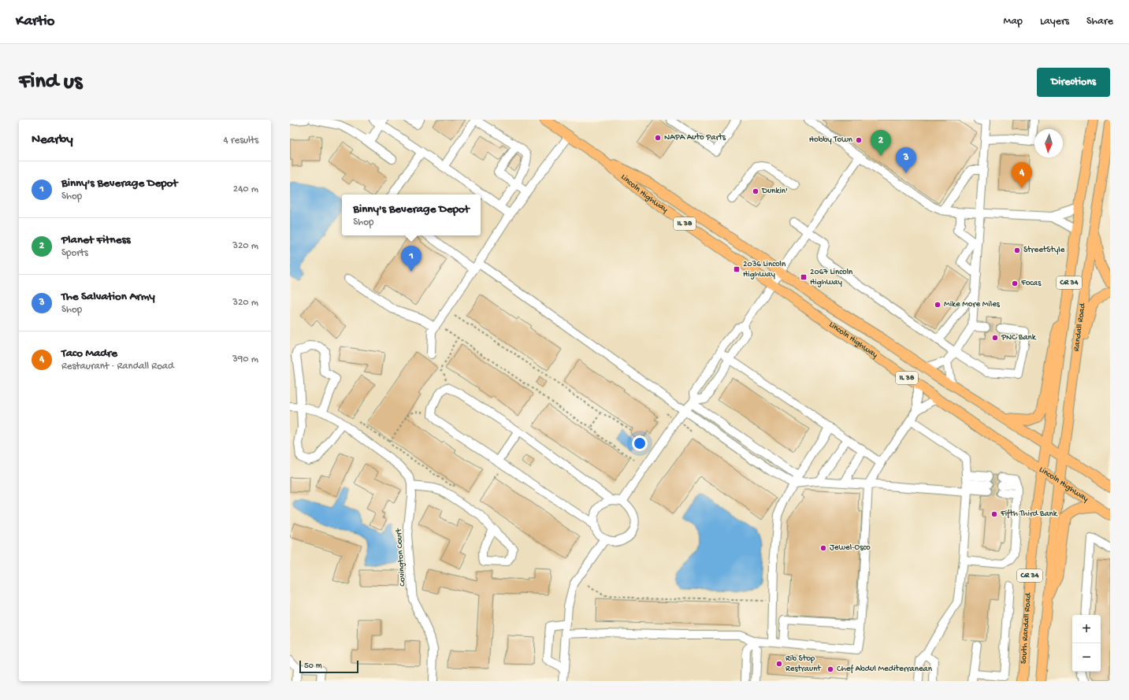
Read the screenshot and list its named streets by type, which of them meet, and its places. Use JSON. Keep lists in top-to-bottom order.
{
  "streets": {
    "main road": [
      "Lincoln Highway",
      "IL 38",
      "CR 34",
      "Randall Road",
      "South Randall Road"
    ],
    "street": ["Covington Court"]
  },
  "crossings": [
    ["Lincoln Highway", "Randall Road"],
    ["Lincoln Highway", "South Randall Road"],
    ["Randall Road", "South Randall Road"]
  ],
  "places": {
    "other": [
      "NAPA Auto Parts",
      "Hobby Town",
      "Dunkin'",
      "StreetStyle",
      "Focas",
      "Mike More Miles",
      "PNC Bank",
      "Fifth Third Bank",
      "Jewel-Osco",
      "Rib Stop Restraunt",
      "Chef Abdul Mediterranean"
    ],
    "transit": ["2036 Lincoln Highway", "2067 Lincoln Highway"]
  },
  "scale_bar": "50 m",
  "north": "bottom",
  "page": {
    "header": "Kartio",
    "nav": ["Map", "Layers", "Share"],
    "buttons": "Directions",
    "title": "Find us",
    "heading": ["Nearby", "4 results"],
    "pins": [
      "2",
      "3",
      "4",
      "1"
    ],
    "list": [
      {
        "mark": "1",
        "name": "Binny's Beverage Depot",
        "note": "Shop",
        "value": "240 m"
      },
      {
        "mark": "2",
        "name": "Planet Fitness",
        "note": "Sports",
        "value": "320 m"
      },
      {
        "mark": "3",
        "name": "The Salvation Army",
        "note": "Shop",
        "value": "320 m"
      },
      {
        "mark": "4",
        "name": "Taco Madre",
        "note": "Restaurant · Randall Road",
        "value": "390 m"
      }
    ],
    "popup": ["Binny's Beverage Depot", "Shop"],
    "map_buttons": ["+", "−"],
    "scale": "50 m"
  }
}
